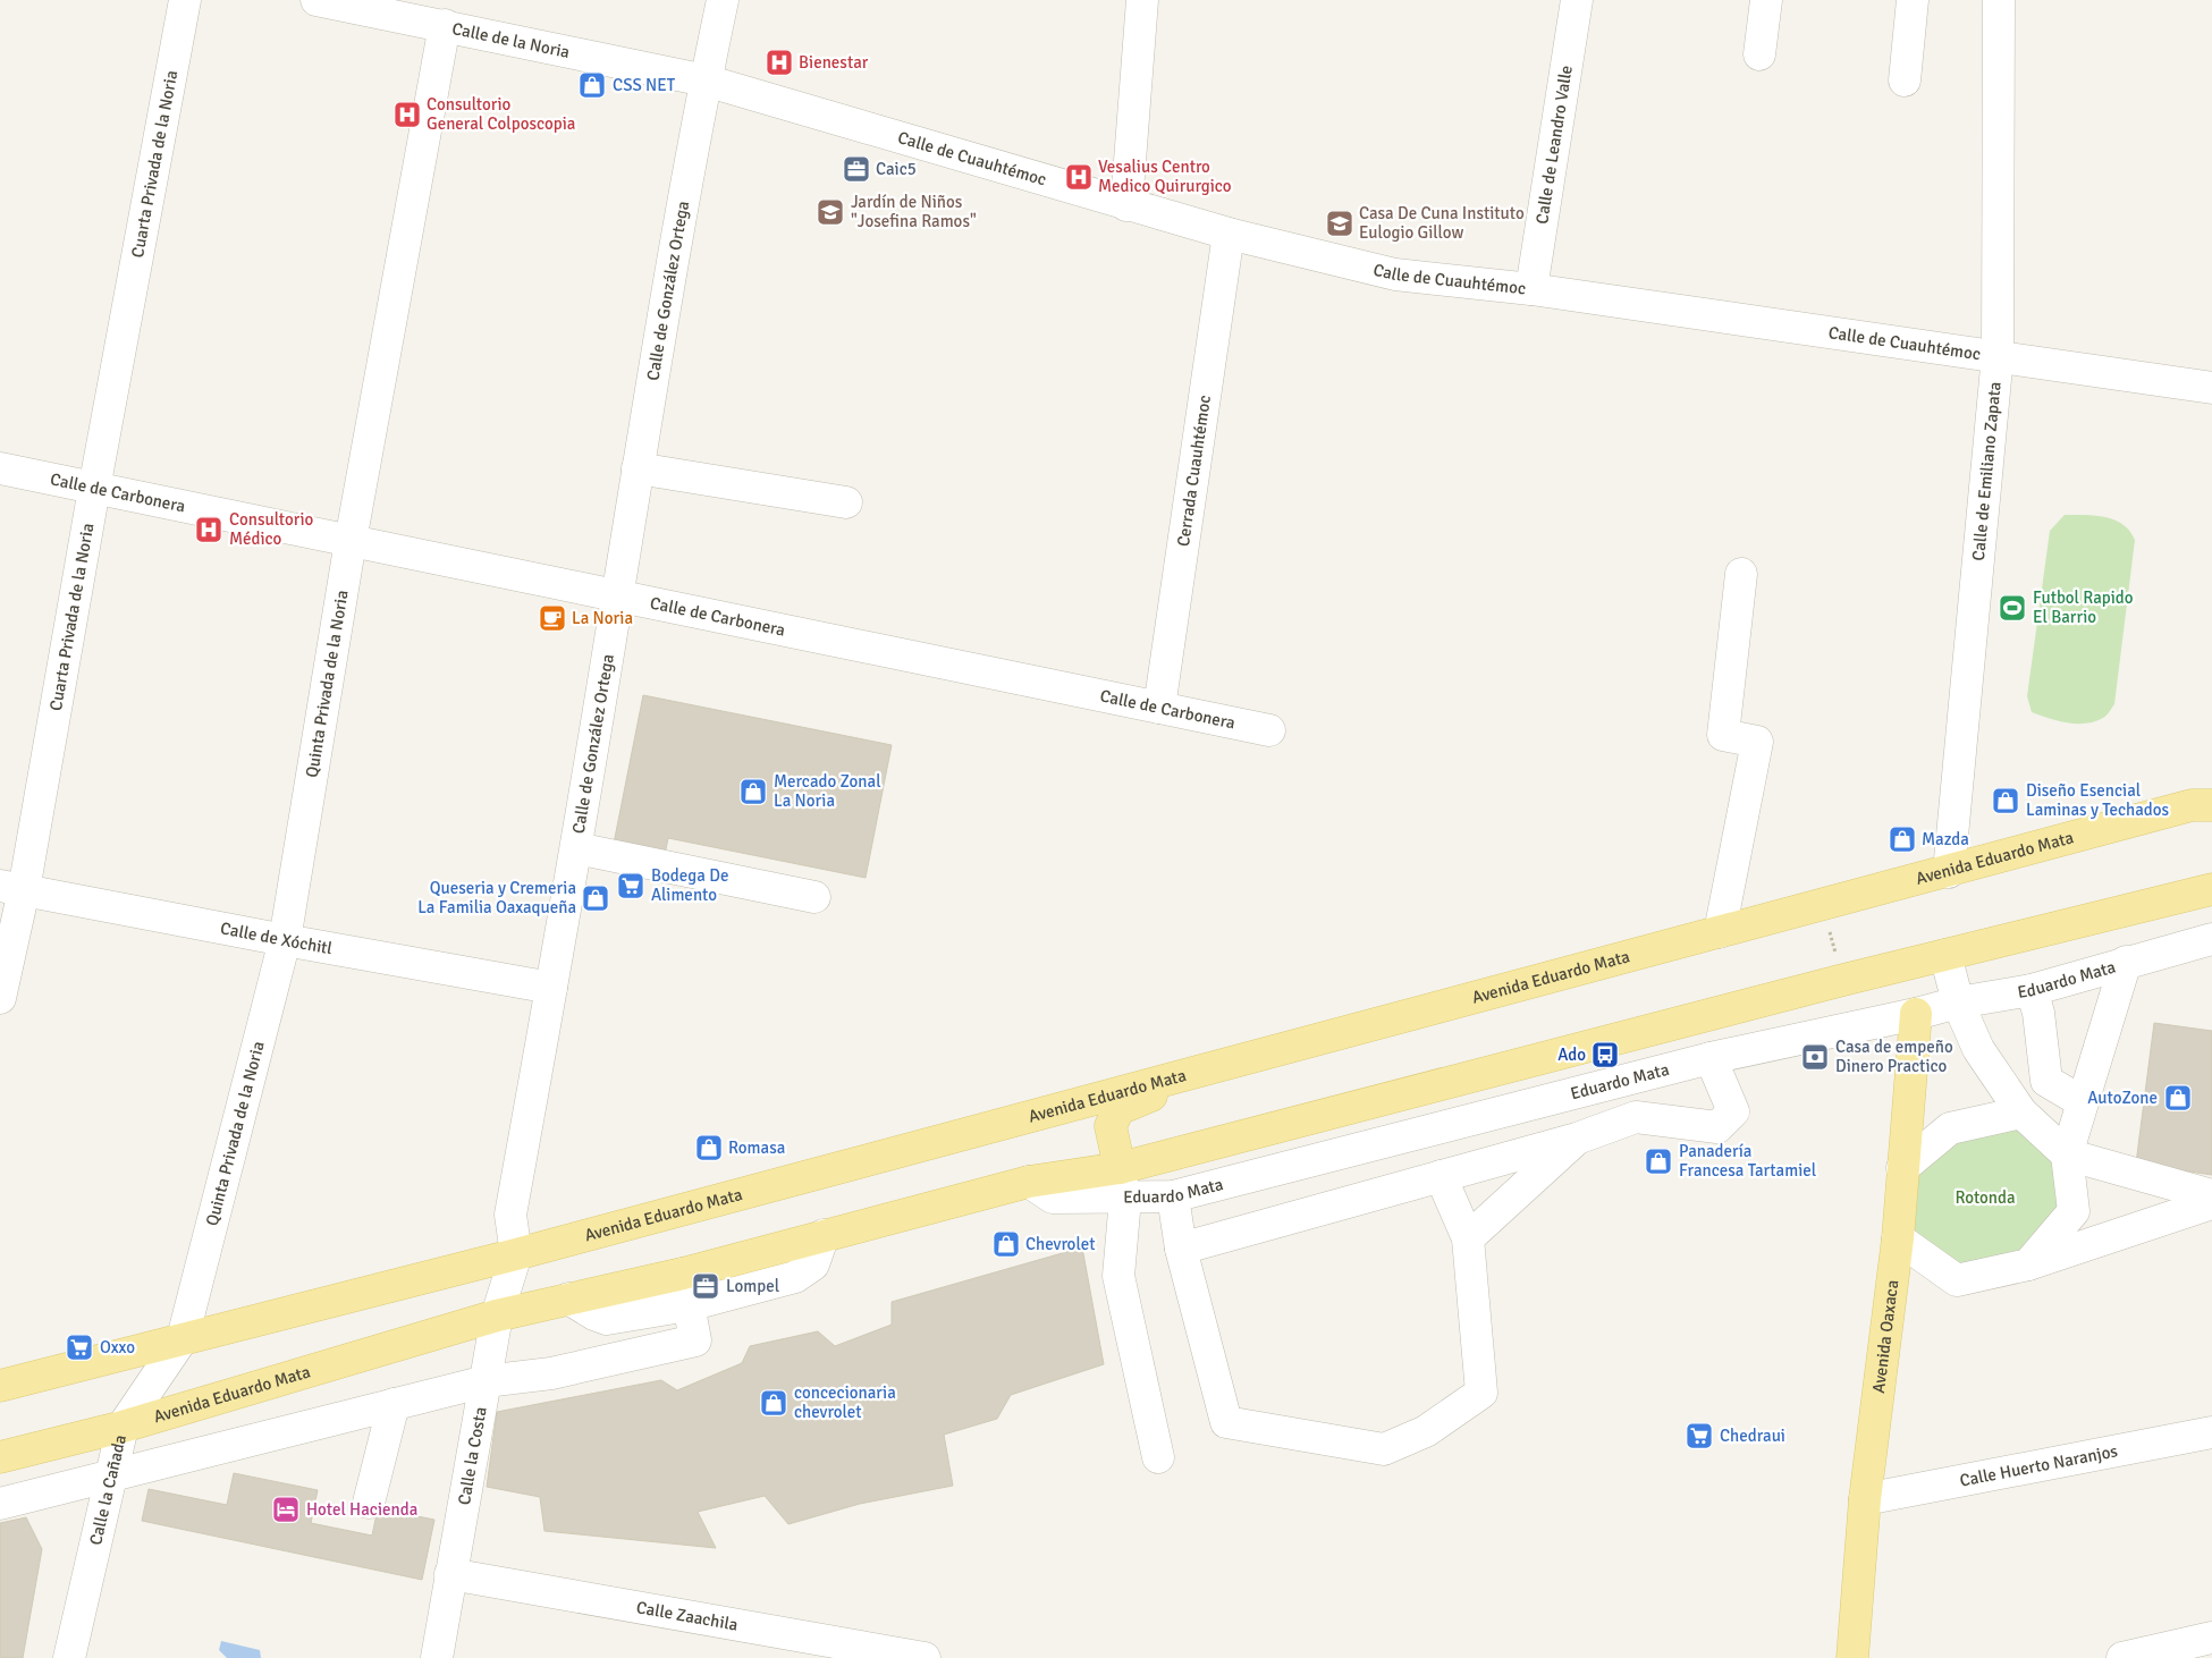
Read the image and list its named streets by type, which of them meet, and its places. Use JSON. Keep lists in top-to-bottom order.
{
  "streets": {
    "main road": ["Avenida Eduardo Mata", "Avenida Oaxaca"],
    "street": [
      "Calle de la Noria",
      "Calle de Leandro Valle",
      "Calle de Cuauhtémoc",
      "Cuarta Privada de la Noria",
      "Calle de González Ortega",
      "Cerrada Cuauhtémoc",
      "Calle de Emiliano Zapata",
      "Calle de Carbonera",
      "Quinta Privada de la Noria",
      "Calle de Xóchitl",
      "Eduardo Mata",
      "Calle la Costa",
      "Calle Huerto Naranjos",
      "Calle la Cañada",
      "Calle Zaachila"
    ]
  },
  "crossings": [
    ["Calle de la Noria", "Calle de Cuauhtémoc"],
    ["Calle de la Noria", "Calle de González Ortega"],
    ["Calle de la Noria", "Quinta Privada de la Noria"],
    ["Calle de Leandro Valle", "Calle de Cuauhtémoc"],
    ["Calle de Cuauhtémoc", "Calle de González Ortega"],
    ["Calle de Cuauhtémoc", "Cerrada Cuauhtémoc"],
    ["Calle de Cuauhtémoc", "Calle de Emiliano Zapata"],
    ["Cuarta Privada de la Noria", "Calle de Carbonera"],
    ["Cuarta Privada de la Noria", "Calle de Xóchitl"],
    ["Calle de González Ortega", "Calle de Carbonera"],
    ["Calle de González Ortega", "Avenida Eduardo Mata"],
    ["Calle de González Ortega", "Calle de Xóchitl"],
    ["Calle de González Ortega", "Calle la Costa"],
    ["Cerrada Cuauhtémoc", "Calle de Carbonera"],
    ["Calle de Emiliano Zapata", "Avenida Eduardo Mata"],
    ["Calle de Carbonera", "Quinta Privada de la Noria"],
    ["Quinta Privada de la Noria", "Avenida Eduardo Mata"],
    ["Quinta Privada de la Noria", "Calle de Xóchitl"],
    ["Quinta Privada de la Noria", "Calle la Cañada"],
    ["Avenida Eduardo Mata", "Eduardo Mata"],
    ["Avenida Eduardo Mata", "Calle la Costa"],
    ["Avenida Eduardo Mata", "Calle la Cañada"],
    ["Eduardo Mata", "Avenida Oaxaca"],
    ["Avenida Oaxaca", "Calle Huerto Naranjos"],
    ["Calle la Costa", "Calle Zaachila"]
  ],
  "parks": ["Rotonda"],
  "places": {
    "hospital": [
      "Bienestar",
      "Consultorio General Colposcopia",
      "Vesalius Centro Medico Quirurgico",
      "Consultorio Médico"
    ],
    "shop": [
      "CSS NET",
      "Mercado Zonal La Noria",
      "Diseño Esencial Laminas y Techados",
      "Mazda",
      "Queseria y Cremeria La Familia Oaxaqueña",
      "AutoZone",
      "Romasa",
      "Panadería Francesa Tartamiel",
      "Chevrolet",
      "concecionaria chevrolet"
    ],
    "office": ["Caic5", "Lompel"],
    "school or university": ["Jardín de Niños \"Josefina Ramos\"", "Casa De Cuna Instituto Eulogio Gillow"],
    "sports": ["Futbol Rapido El Barrio"],
    "cafe": ["La Noria"],
    "supermarket": ["Bodega De Alimento", "Oxxo", "Chedraui"],
    "bus stop": ["Ado"],
    "bank": ["Casa de empeño Dinero Practico"],
    "hotel": ["Hotel Hacienda"]
  }
}
